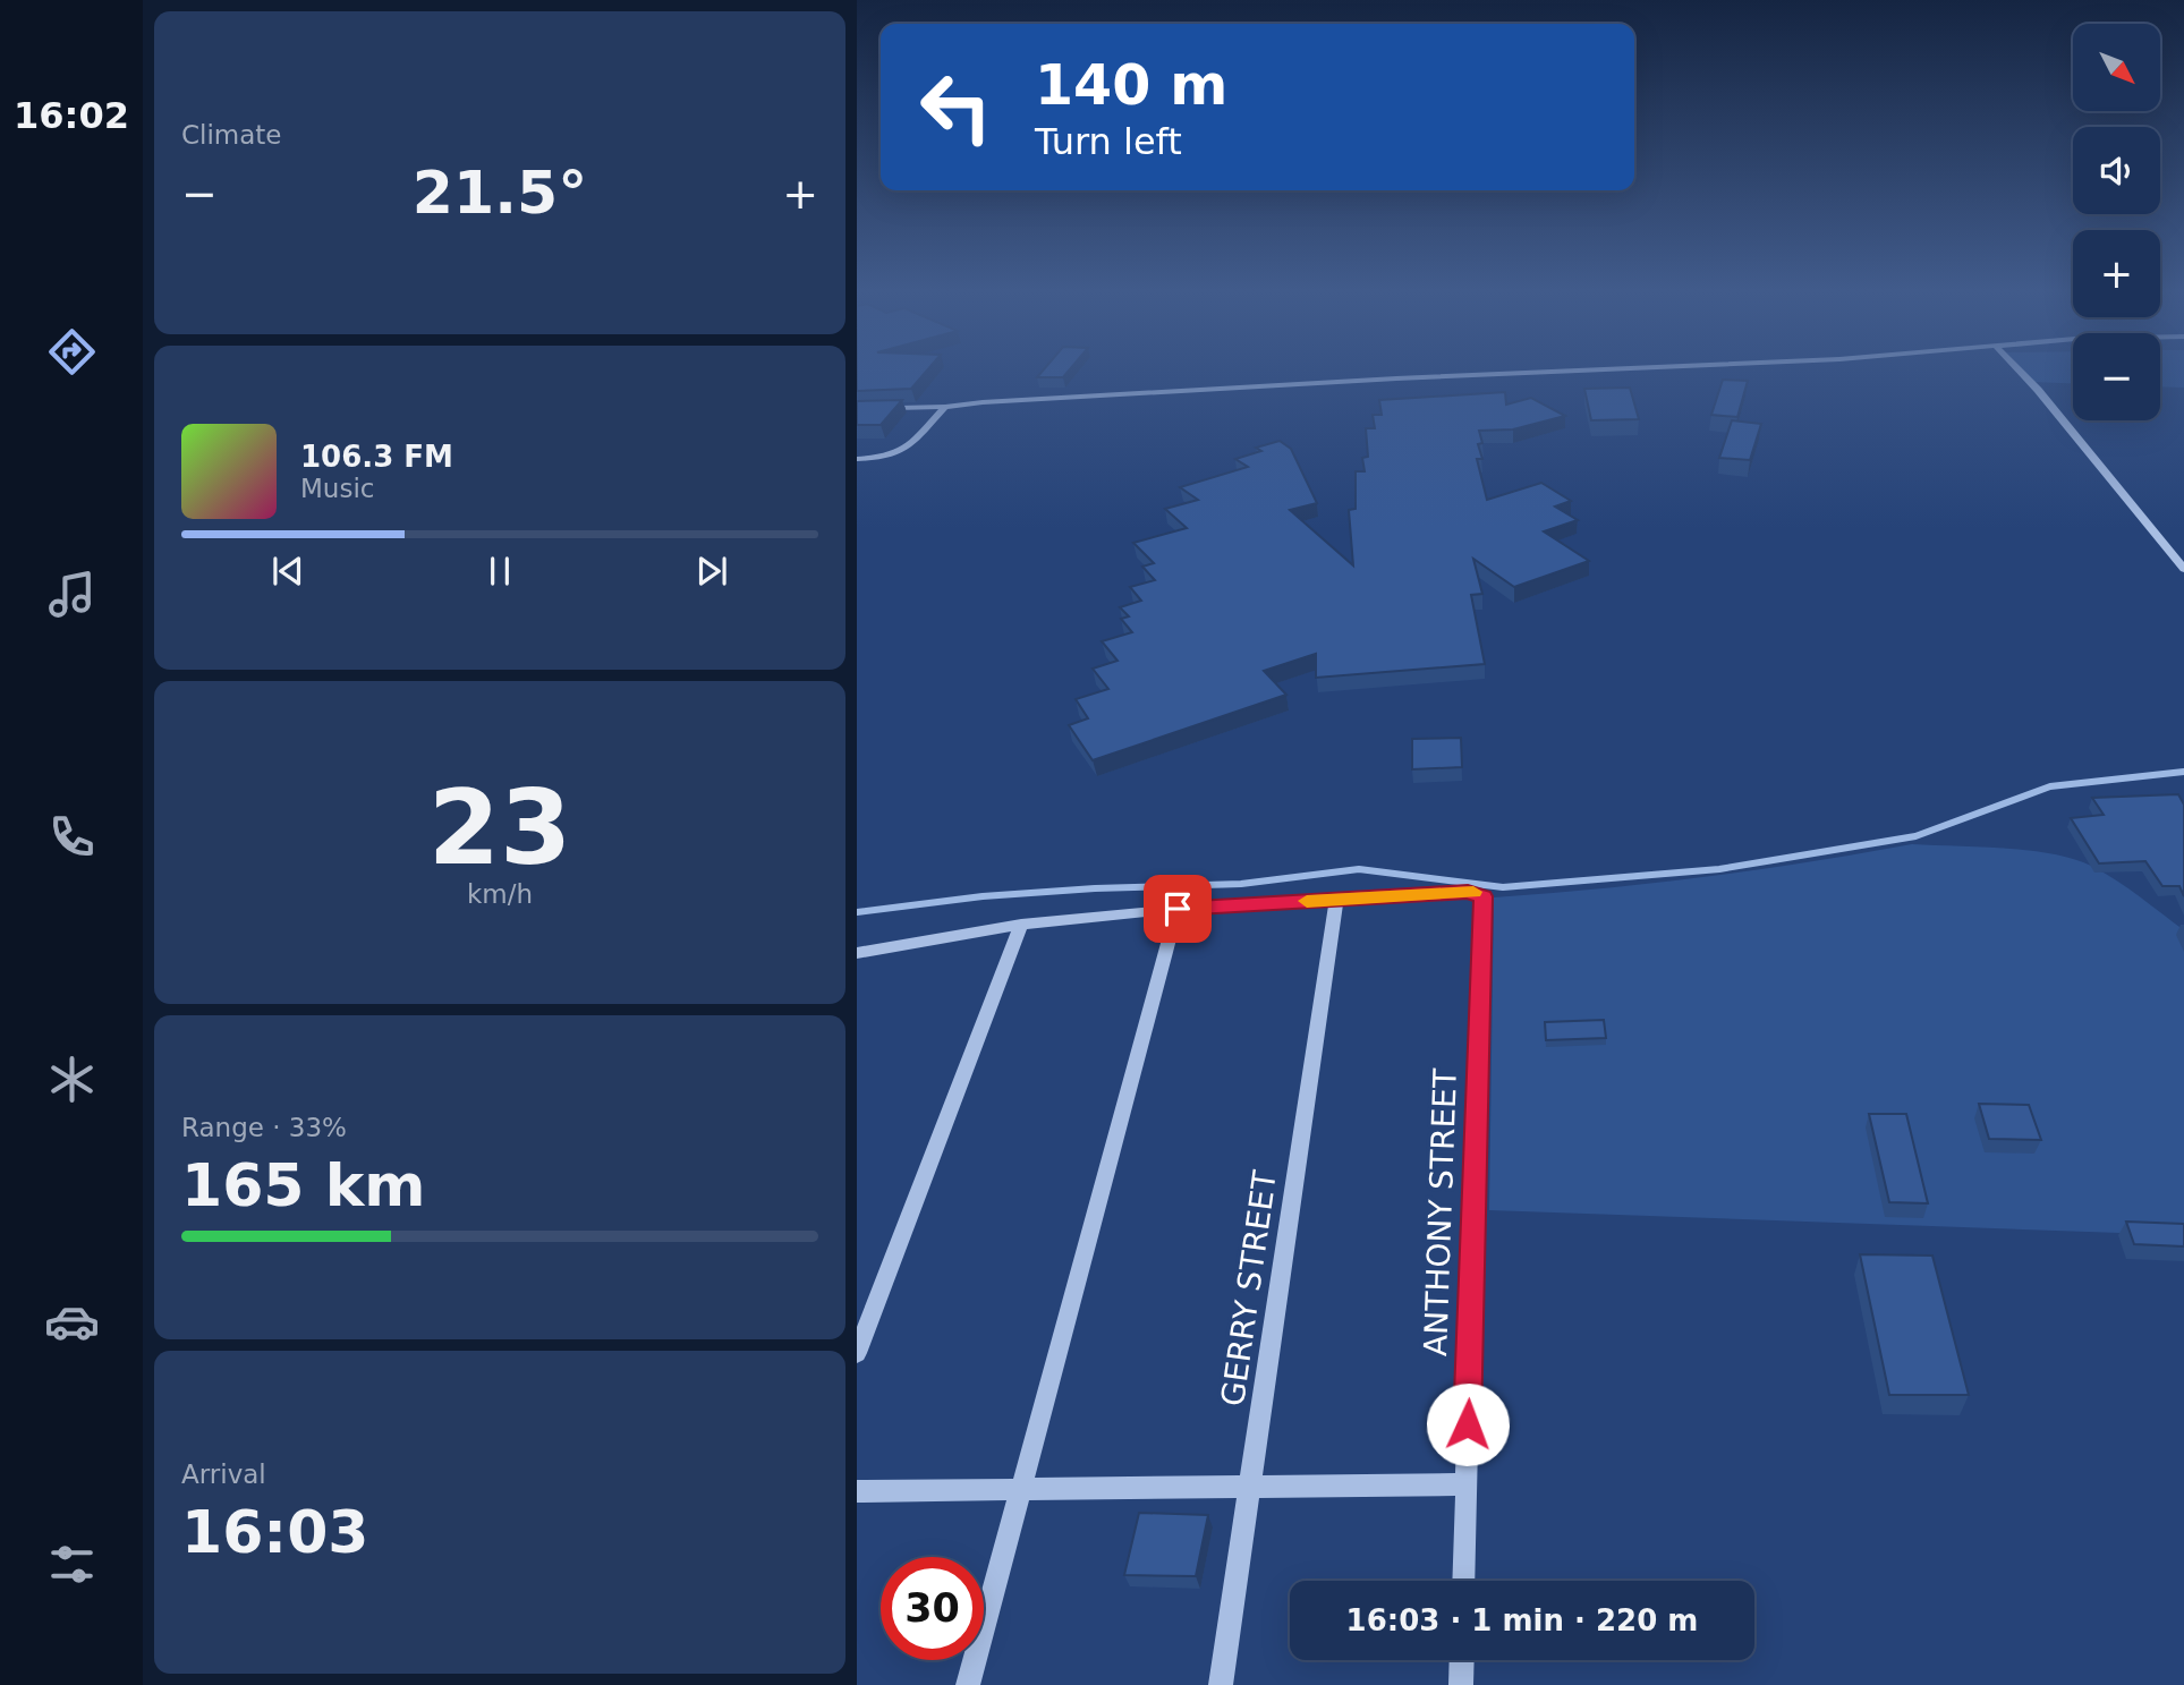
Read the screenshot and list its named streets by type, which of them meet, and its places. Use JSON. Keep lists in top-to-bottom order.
{
  "streets": {
    "street": ["ANTHONY STREET", "GERRY STREET"]
  },
  "crossings": [
    ["ANTHONY STREET", "GERRY STREET"]
  ],
  "north": "bottom right",
  "page": {
    "tabs": "16:02",
    "tile": [
      "Climate",
      ["23", "km/h"],
      ["Range · 33%", "165 km"],
      ["Arrival", "16:03"]
    ],
    "map_buttons": ["+", "−"],
    "turn": ["140 m", "Turn left"],
    "heat": ["−", "21.5°", "+"],
    "song": ["106.3 FM", "Music"],
    "limit": "30",
    "trip": "16:03 · 1 min · 220 m"
  }
}
